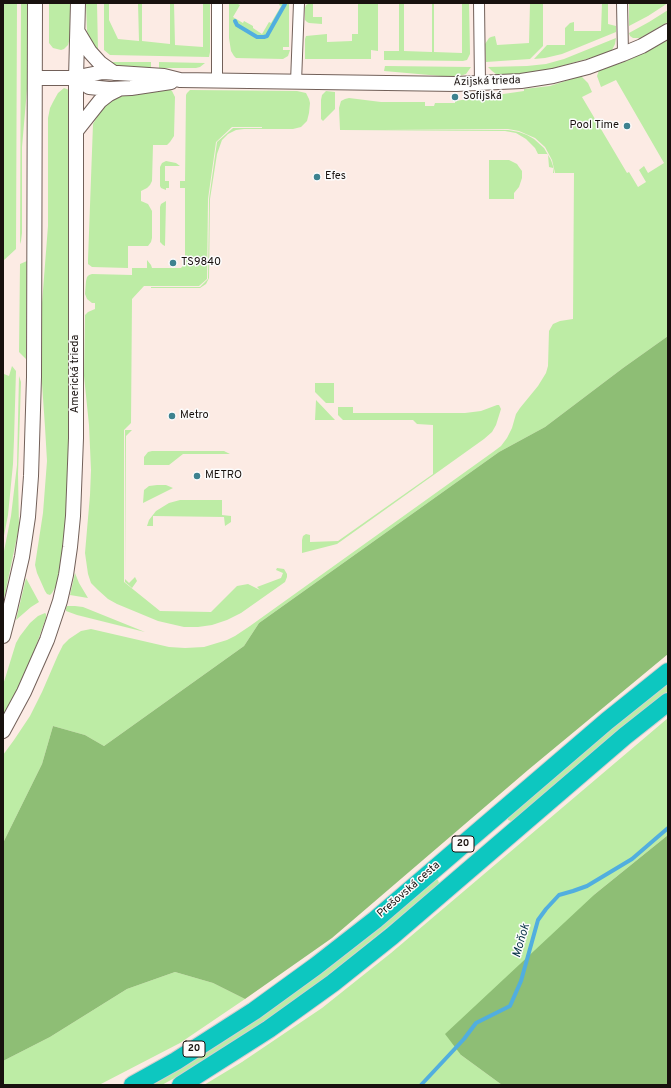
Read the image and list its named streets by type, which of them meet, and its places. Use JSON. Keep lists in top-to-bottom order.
{
  "streets": {
    "highway": ["20", "Prešovská cesta"],
    "street": ["Ázijská trieda", "Americká trieda"]
  },
  "crossings": [
    ["Ázijská trieda", "Americká trieda"]
  ],
  "water": ["Moňok"],
  "places": [
    "Sofijská",
    "Pool Time",
    "Efes",
    "TS9840",
    "Metro",
    "METRO"
  ]
}
